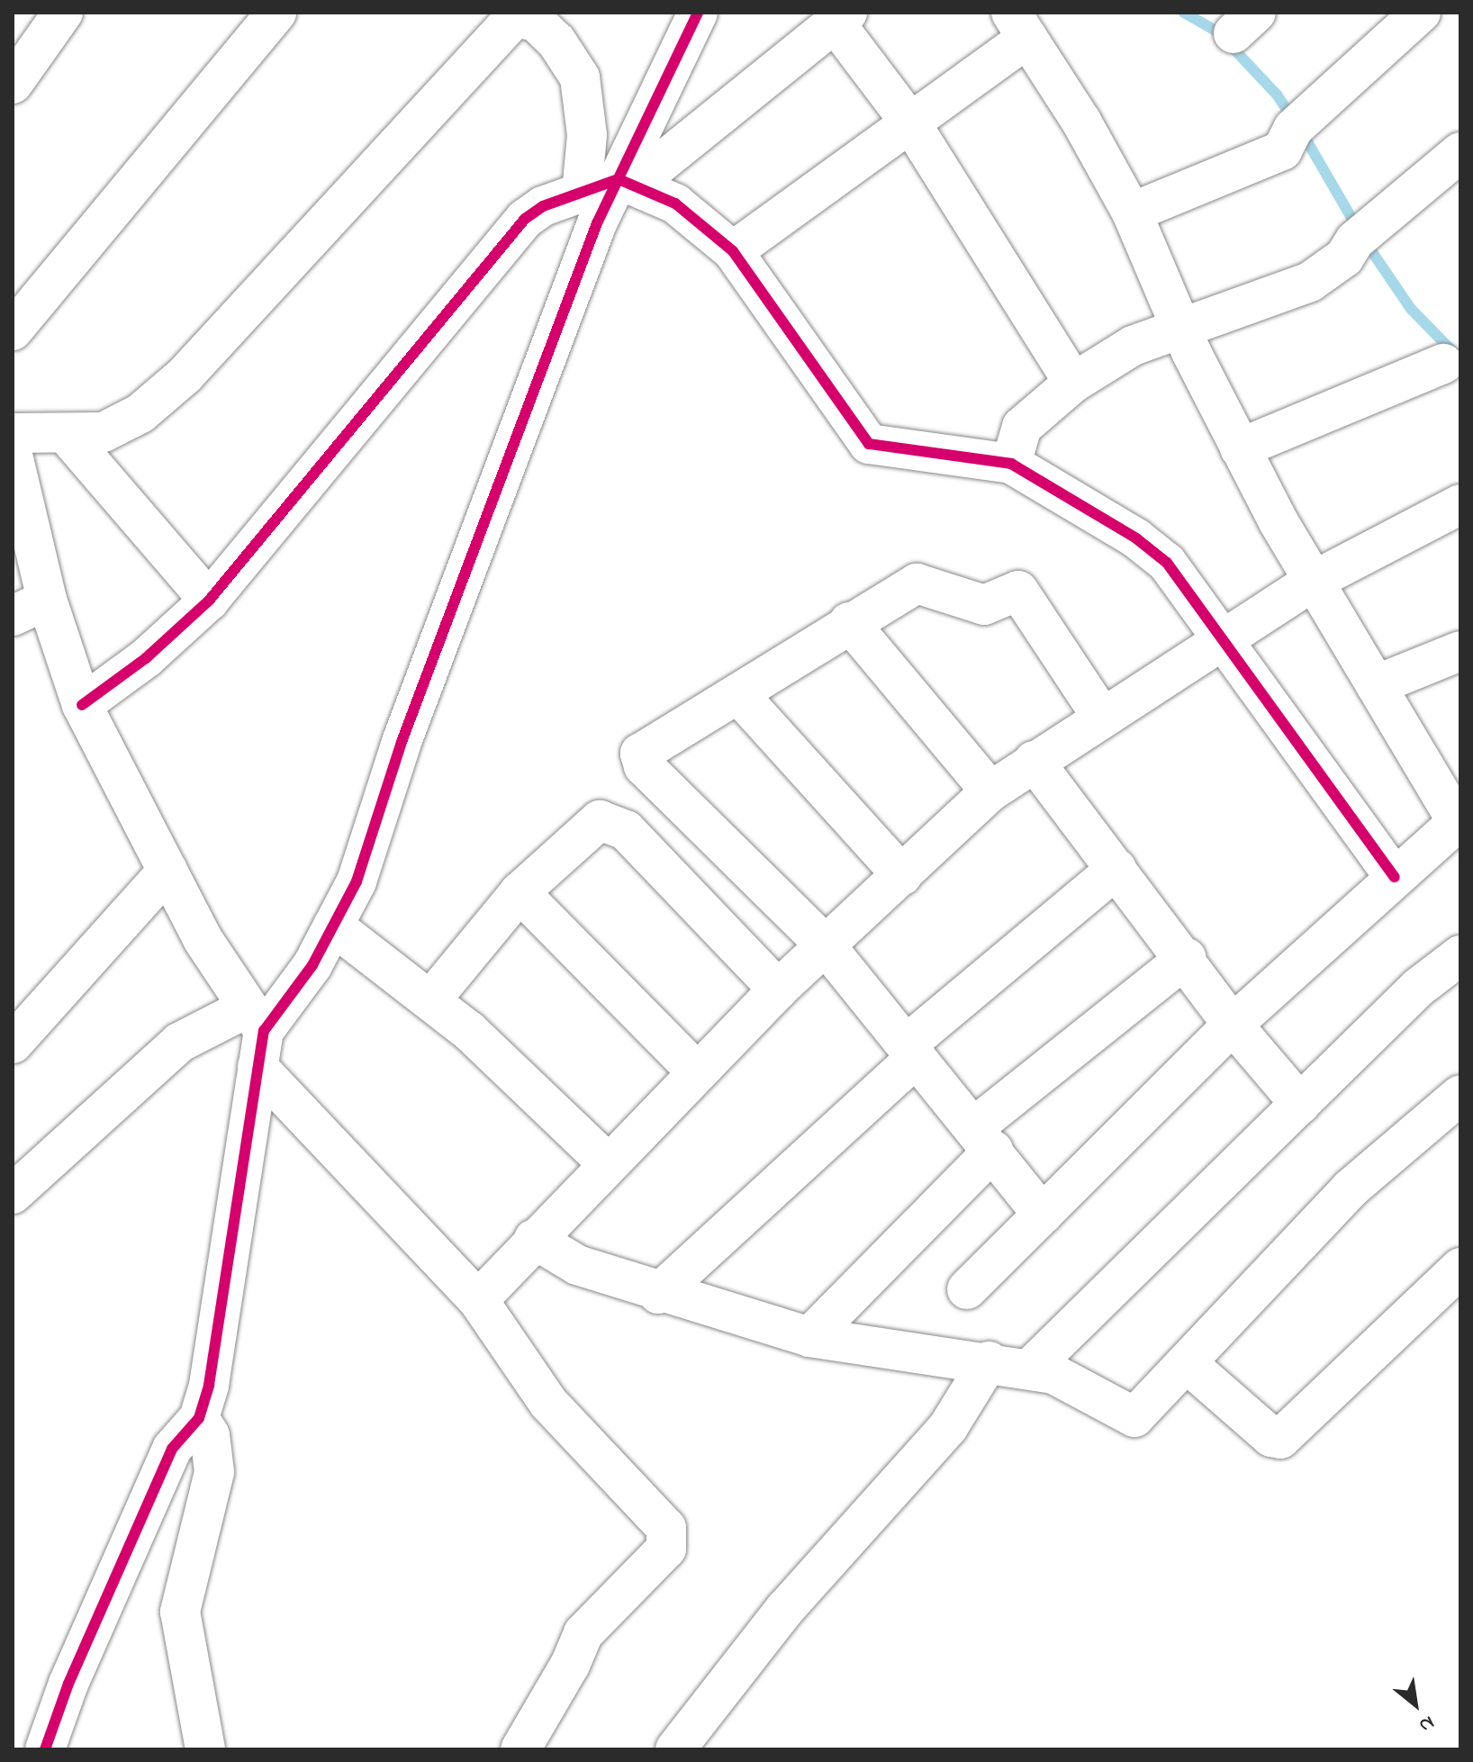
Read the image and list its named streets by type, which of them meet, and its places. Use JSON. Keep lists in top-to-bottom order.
{
  "north": "bottom right"
}
